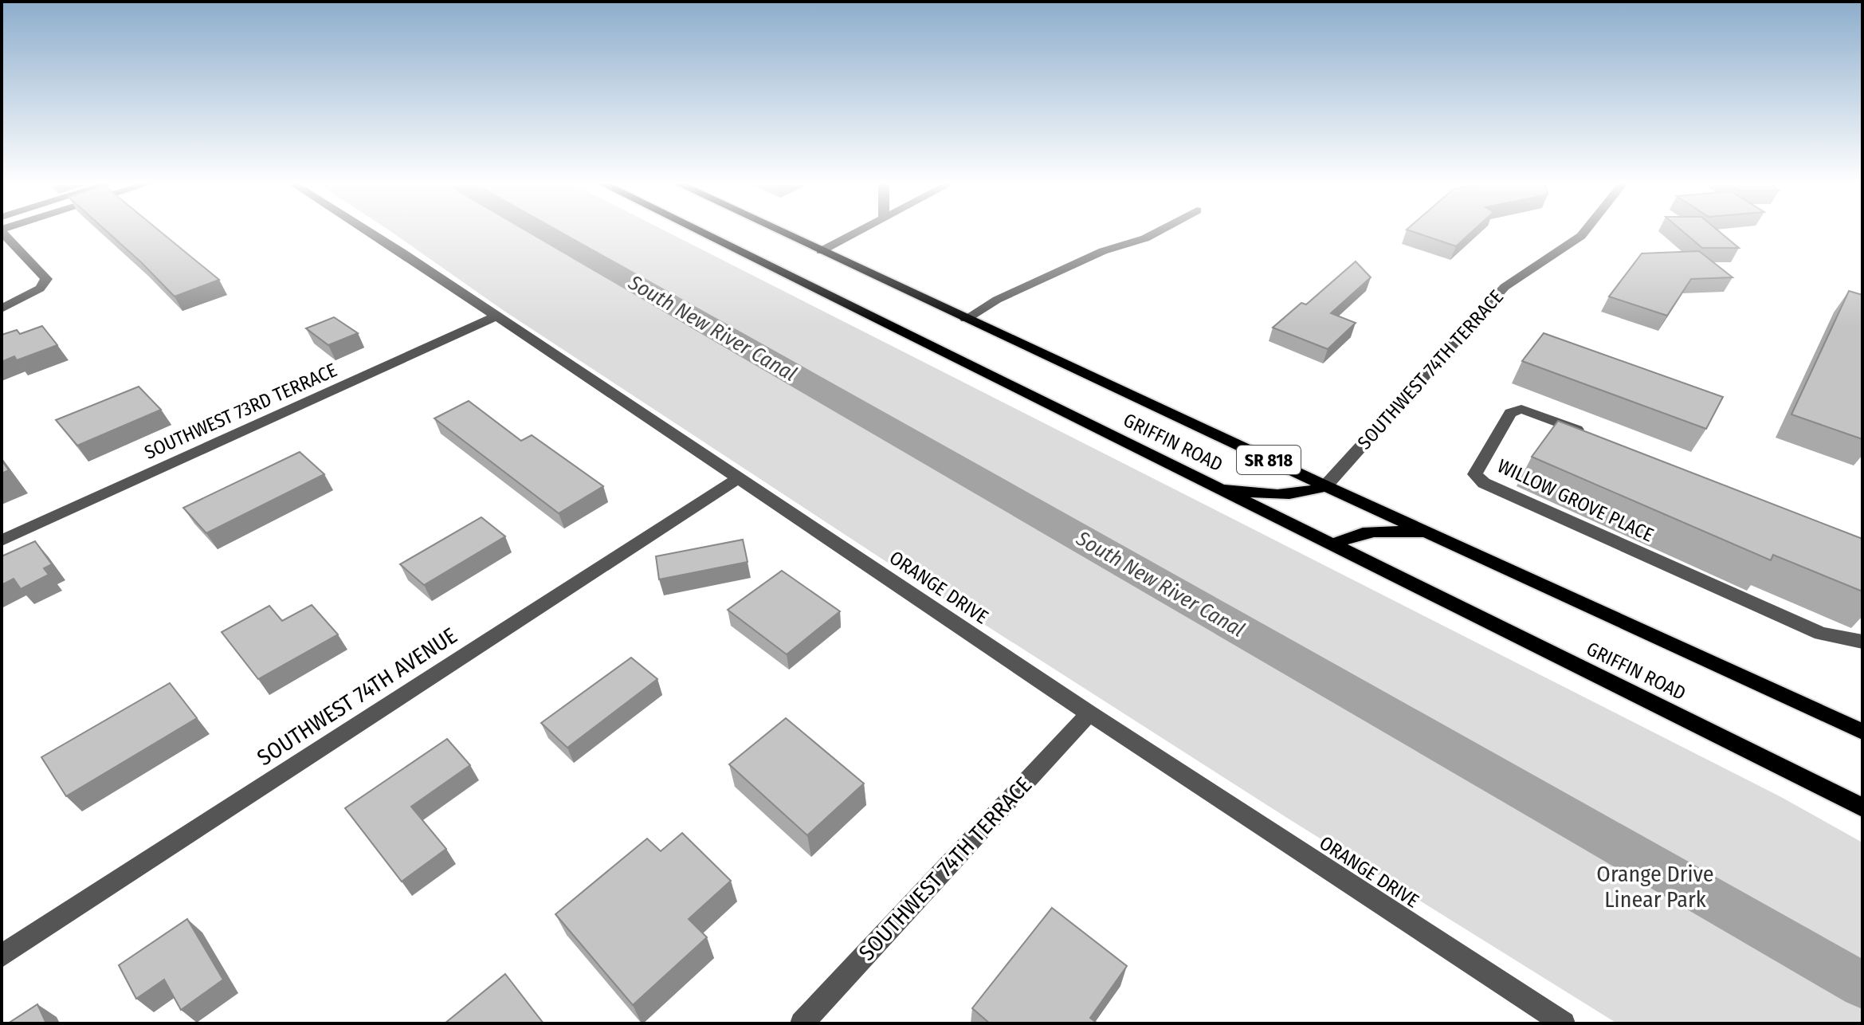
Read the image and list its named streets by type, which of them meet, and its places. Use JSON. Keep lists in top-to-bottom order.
{
  "streets": {
    "main road": ["GRIFFIN ROAD", "SR 818"],
    "street": [
      "SOUTHWEST 74TH TERRACE",
      "SOUTHWEST 73RD TERRACE",
      "WILLOW GROVE PLACE",
      "ORANGE DRIVE",
      "SOUTHWEST 74TH AVENUE"
    ]
  },
  "crossings": [
    ["SOUTHWEST 74TH TERRACE", "GRIFFIN ROAD"],
    ["SOUTHWEST 74TH TERRACE", "ORANGE DRIVE"],
    ["SOUTHWEST 73RD TERRACE", "ORANGE DRIVE"],
    ["ORANGE DRIVE", "SOUTHWEST 74TH AVENUE"]
  ],
  "water": ["South New River Canal"],
  "parks": ["Orange Drive Linear Park"]
}
